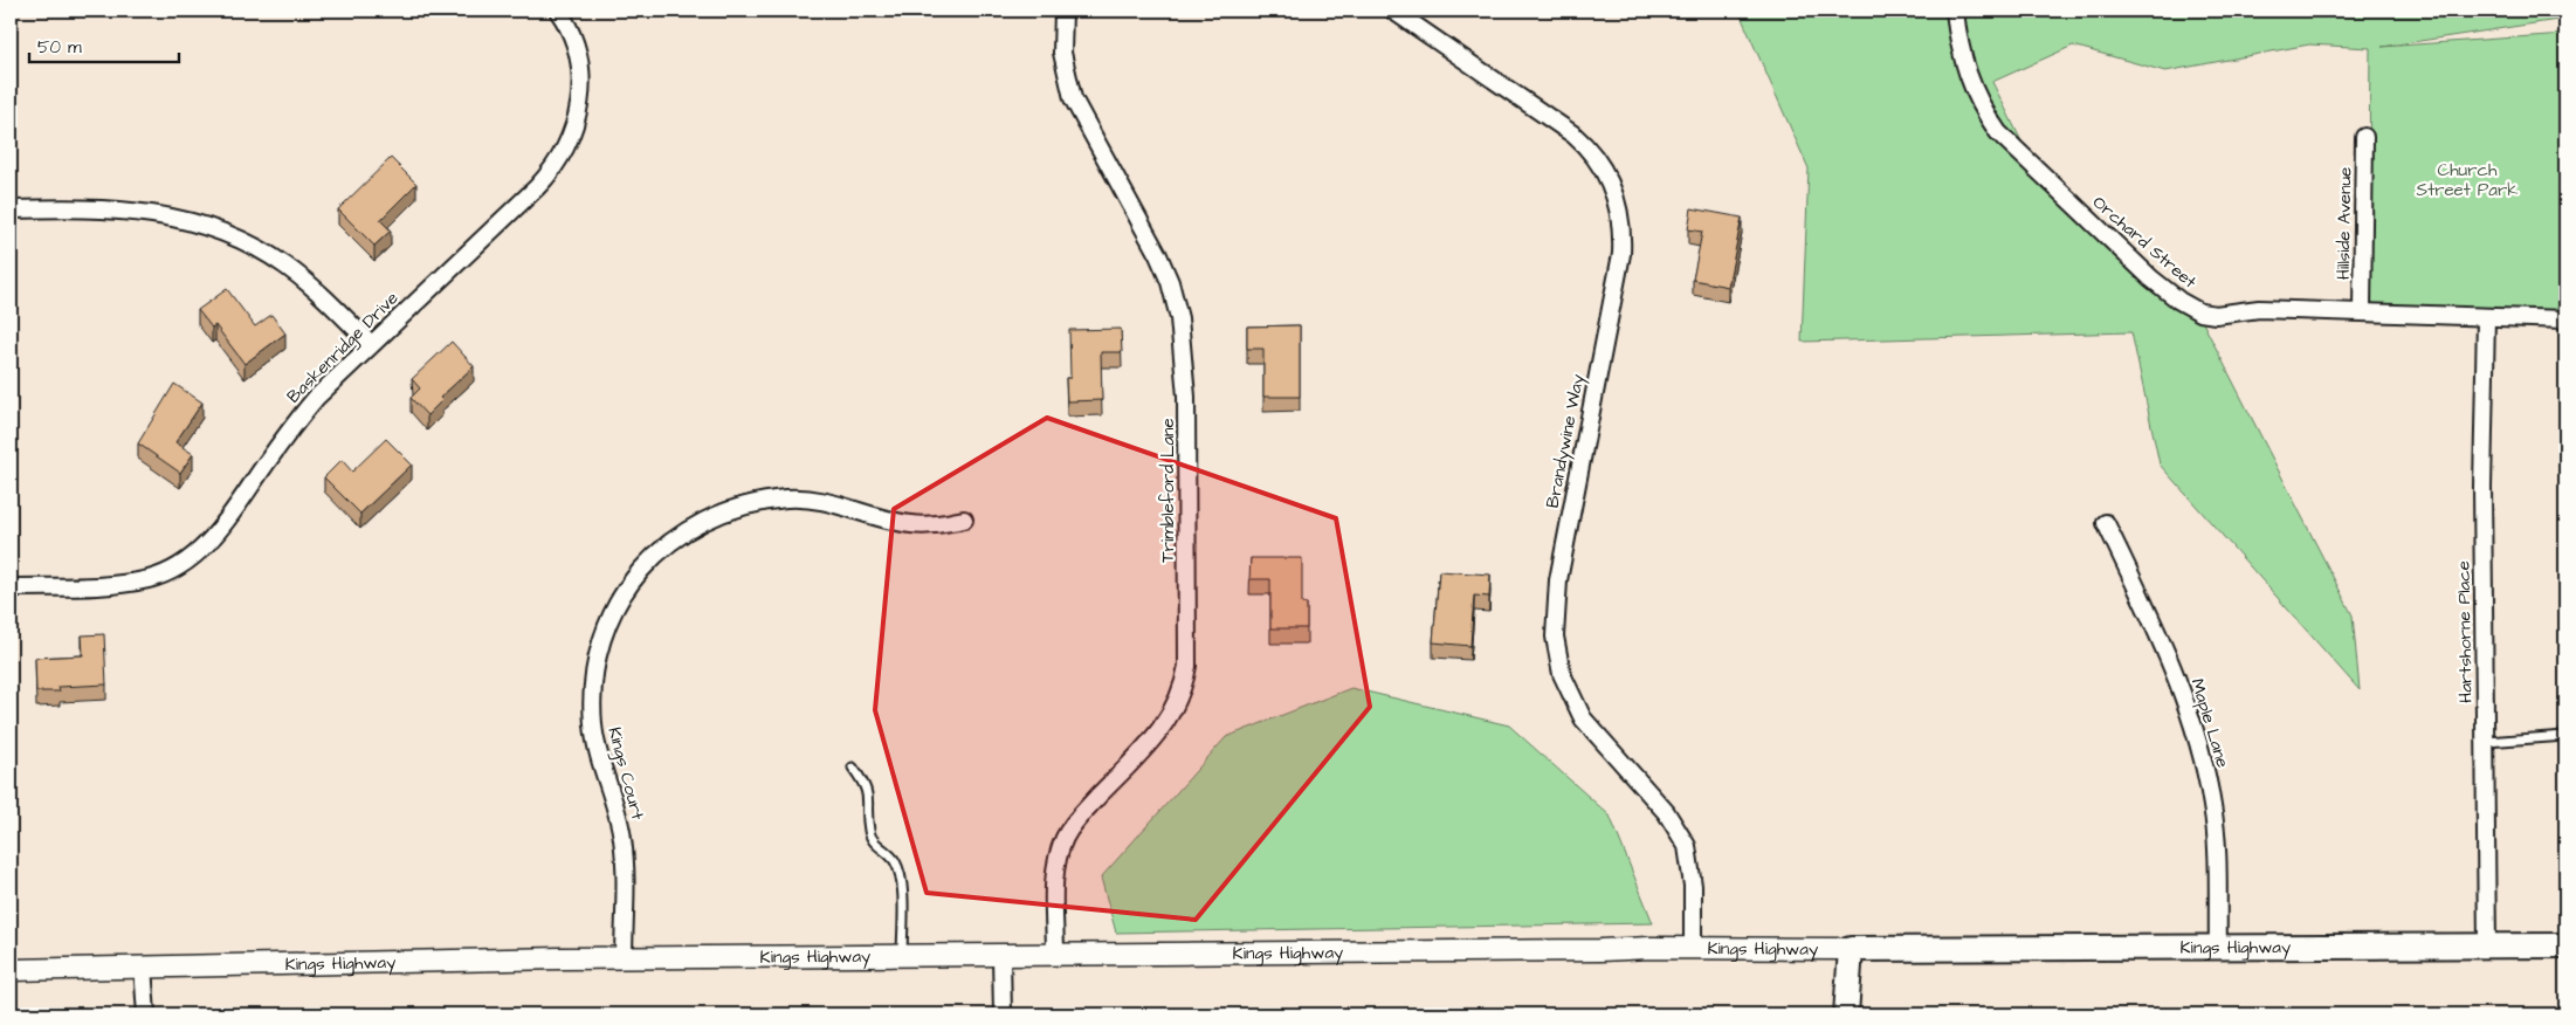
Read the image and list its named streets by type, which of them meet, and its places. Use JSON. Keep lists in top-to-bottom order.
{
  "streets": {
    "main road": ["Kings Highway"],
    "street": [
      "Hillside Avenue",
      "Orchard Street",
      "Baskenridge Drive",
      "Brandywine Way",
      "Trimbleford Lane",
      "Hartshorne Place",
      "Maple Lane",
      "Kings Court"
    ]
  },
  "crossings": [
    ["Hillside Avenue", "Orchard Street"],
    ["Orchard Street", "Hartshorne Place"],
    ["Brandywine Way", "Kings Highway"],
    ["Trimbleford Lane", "Kings Highway"],
    ["Hartshorne Place", "Kings Highway"],
    ["Maple Lane", "Kings Highway"],
    ["Kings Court", "Kings Highway"]
  ],
  "parks": ["Church Street Park"],
  "scale_bar": "50 m"
}
